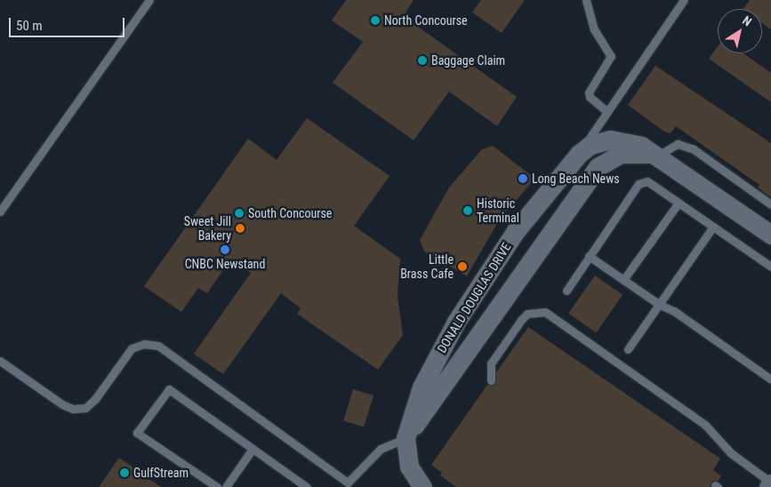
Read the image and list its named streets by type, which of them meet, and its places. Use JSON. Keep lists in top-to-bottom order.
{
  "streets": {
    "street": ["DONALD DOUGLAS DRIVE"]
  },
  "places": [
    "North Concourse",
    "Baggage Claim",
    "Long Beach News",
    "Historic Terminal",
    "South Concourse",
    "Sweet Jill Bakery",
    "CNBC Newstand",
    "Little Brass Cafe",
    "GulfStream"
  ],
  "scale_bar": "50 m",
  "north": "top right"
}
